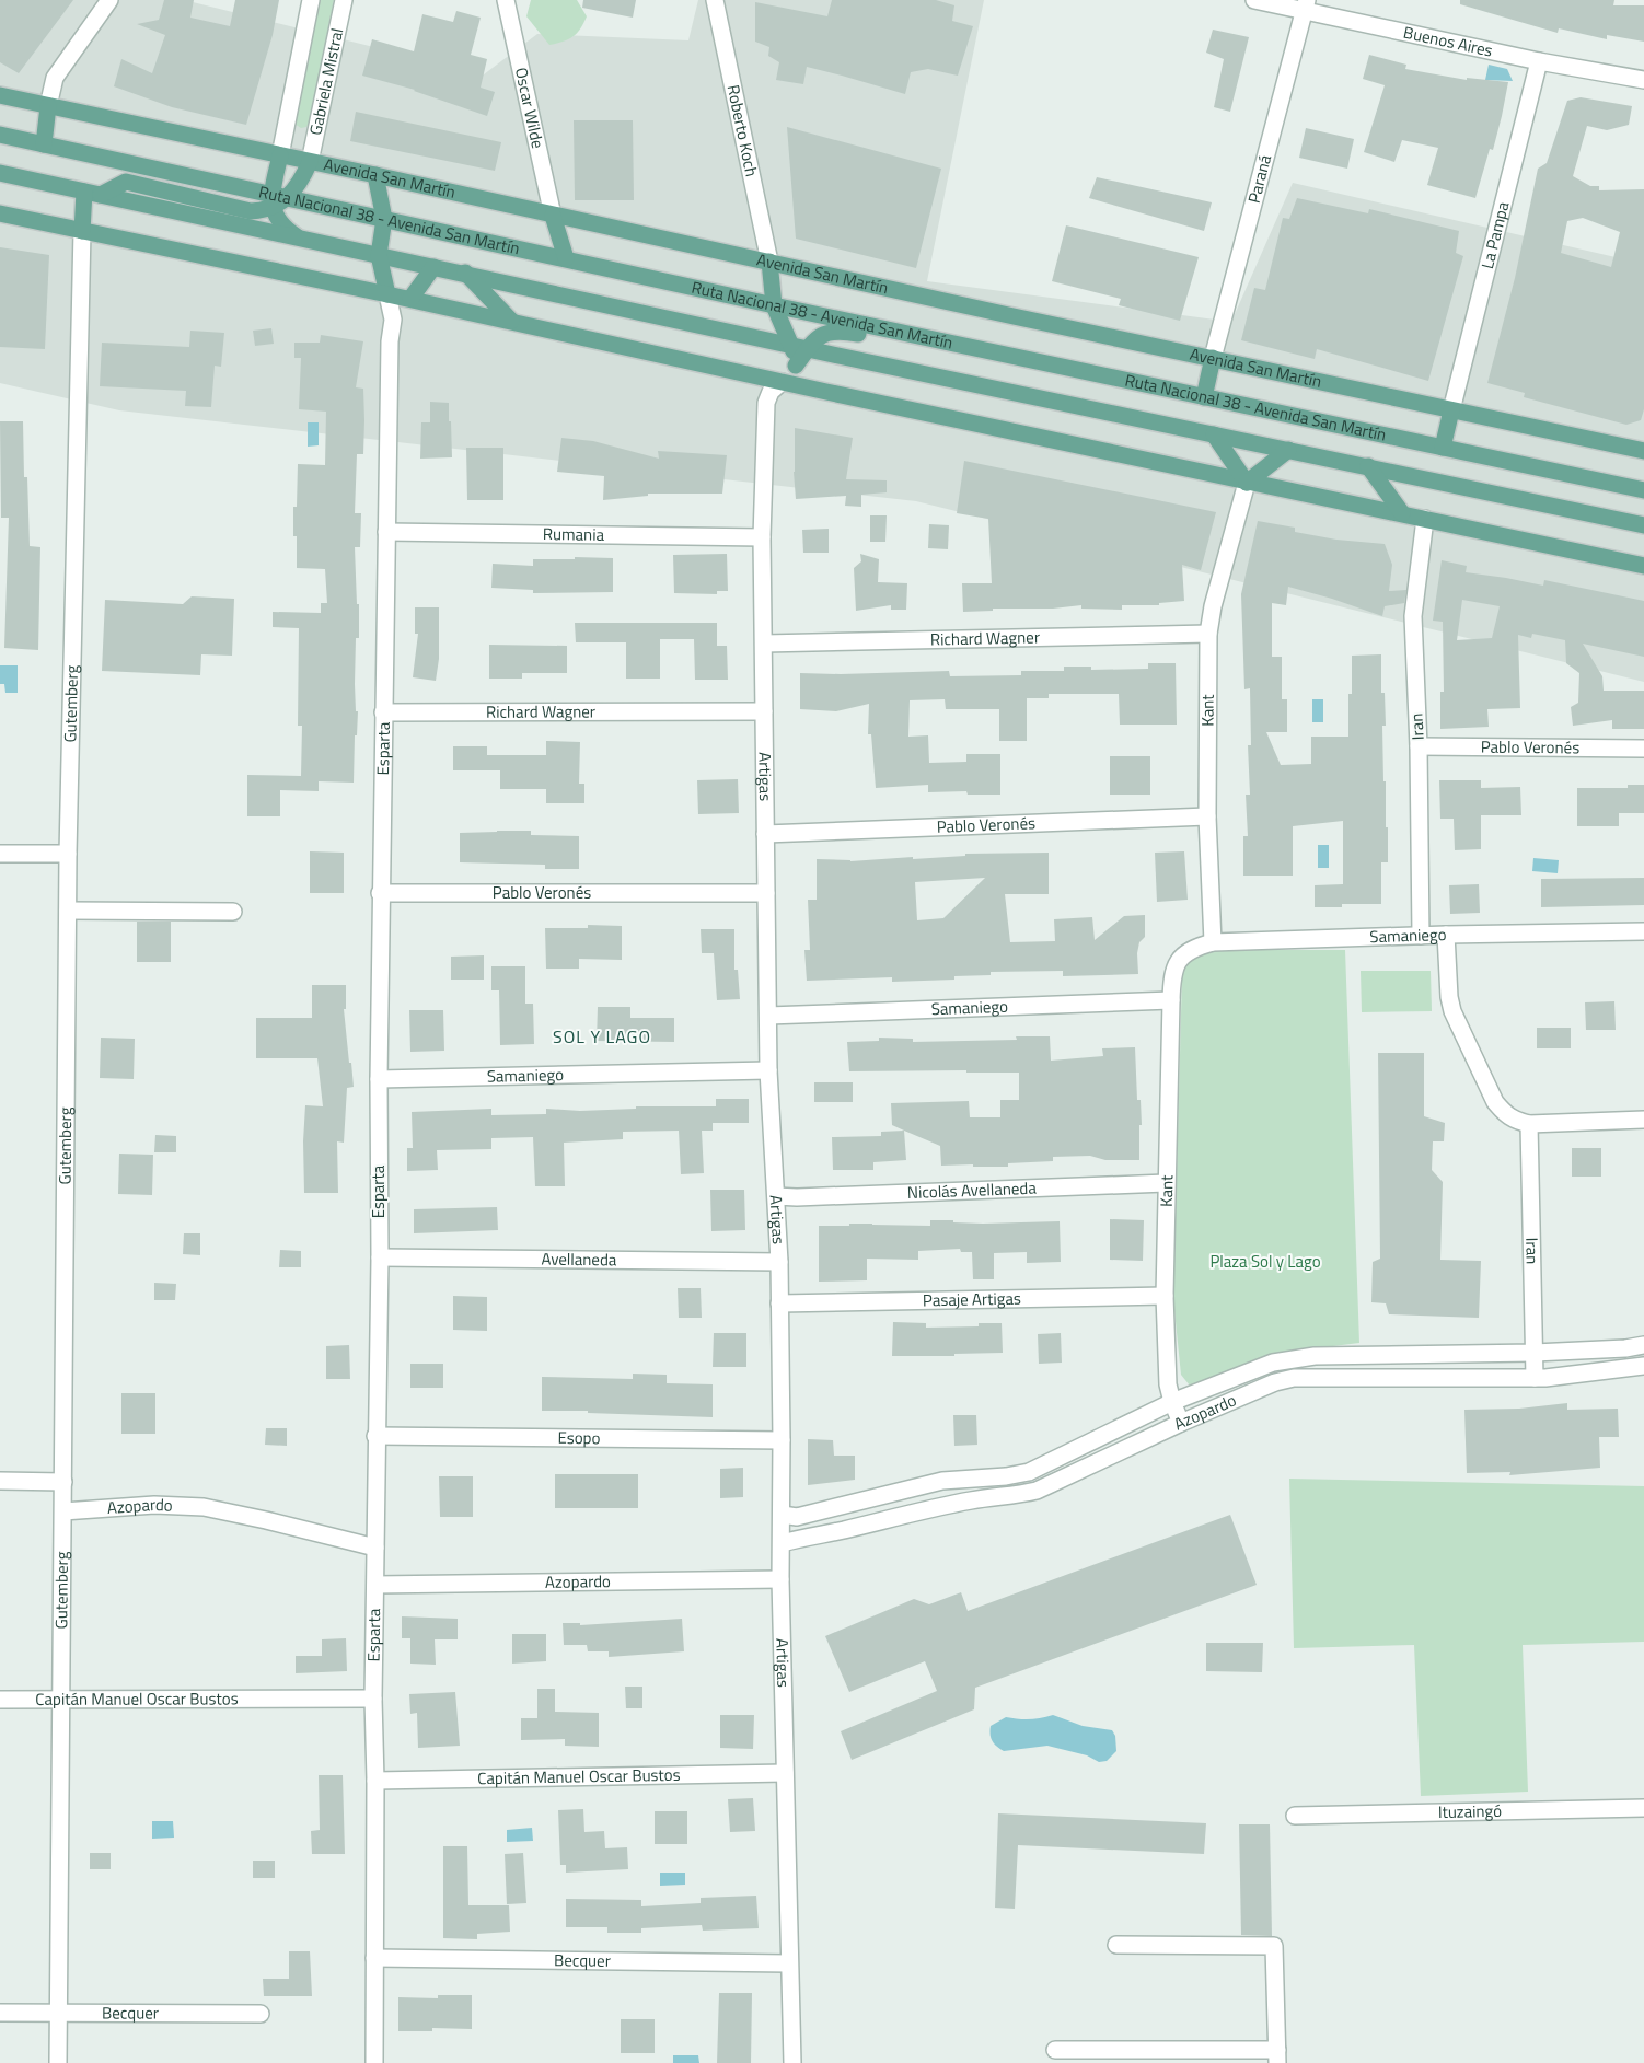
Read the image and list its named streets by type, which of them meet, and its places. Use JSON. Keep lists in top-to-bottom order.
{
  "streets": {
    "main road": ["Avenida San Martín", "Ruta Nacional 38 - Avenida San Martín"],
    "street": [
      "Buenos Aires",
      "Gabriela Mistral",
      "Oscar Wilde",
      "Roberto Koch",
      "Paraná",
      "La Pampa",
      "Rumania",
      "Richard Wagner",
      "Gutemberg",
      "Kant",
      "Iran",
      "Pablo Veronés",
      "Esparta",
      "Artigas",
      "Samaniego",
      "Nicolás Avellaneda",
      "Avellaneda",
      "Pasaje Artigas",
      "Azopardo",
      "Esopo",
      "Capitán Manuel Oscar Bustos",
      "Ituzaingó",
      "Becquer"
    ]
  },
  "crossings": [
    ["Buenos Aires", "Paraná"],
    ["Buenos Aires", "La Pampa"],
    ["Gabriela Mistral", "Avenida San Martín"],
    ["Oscar Wilde", "Avenida San Martín"],
    ["Roberto Koch", "Avenida San Martín"],
    ["Avenida San Martín", "Paraná"],
    ["Avenida San Martín", "La Pampa"],
    ["Rumania", "Esparta"],
    ["Rumania", "Artigas"],
    ["Richard Wagner", "Kant"],
    ["Richard Wagner", "Esparta"],
    ["Richard Wagner", "Artigas"],
    ["Gutemberg", "Azopardo"],
    ["Gutemberg", "Capitán Manuel Oscar Bustos"],
    ["Gutemberg", "Becquer"],
    ["Kant", "Pablo Veronés"],
    ["Kant", "Samaniego"],
    ["Kant", "Nicolás Avellaneda"],
    ["Kant", "Pasaje Artigas"],
    ["Kant", "Azopardo"],
    ["Iran", "Pablo Veronés"],
    ["Iran", "Samaniego"],
    ["Iran", "Azopardo"],
    ["Pablo Veronés", "Esparta"],
    ["Pablo Veronés", "Artigas"],
    ["Esparta", "Samaniego"],
    ["Esparta", "Avellaneda"],
    ["Esparta", "Azopardo"],
    ["Esparta", "Esopo"],
    ["Esparta", "Capitán Manuel Oscar Bustos"],
    ["Esparta", "Becquer"],
    ["Artigas", "Samaniego"],
    ["Artigas", "Nicolás Avellaneda"],
    ["Artigas", "Avellaneda"],
    ["Artigas", "Pasaje Artigas"],
    ["Artigas", "Azopardo"],
    ["Artigas", "Esopo"],
    ["Artigas", "Capitán Manuel Oscar Bustos"],
    ["Artigas", "Becquer"]
  ],
  "districts": ["SOL Y LAGO"],
  "parks": ["Plaza Sol y Lago"]
}
